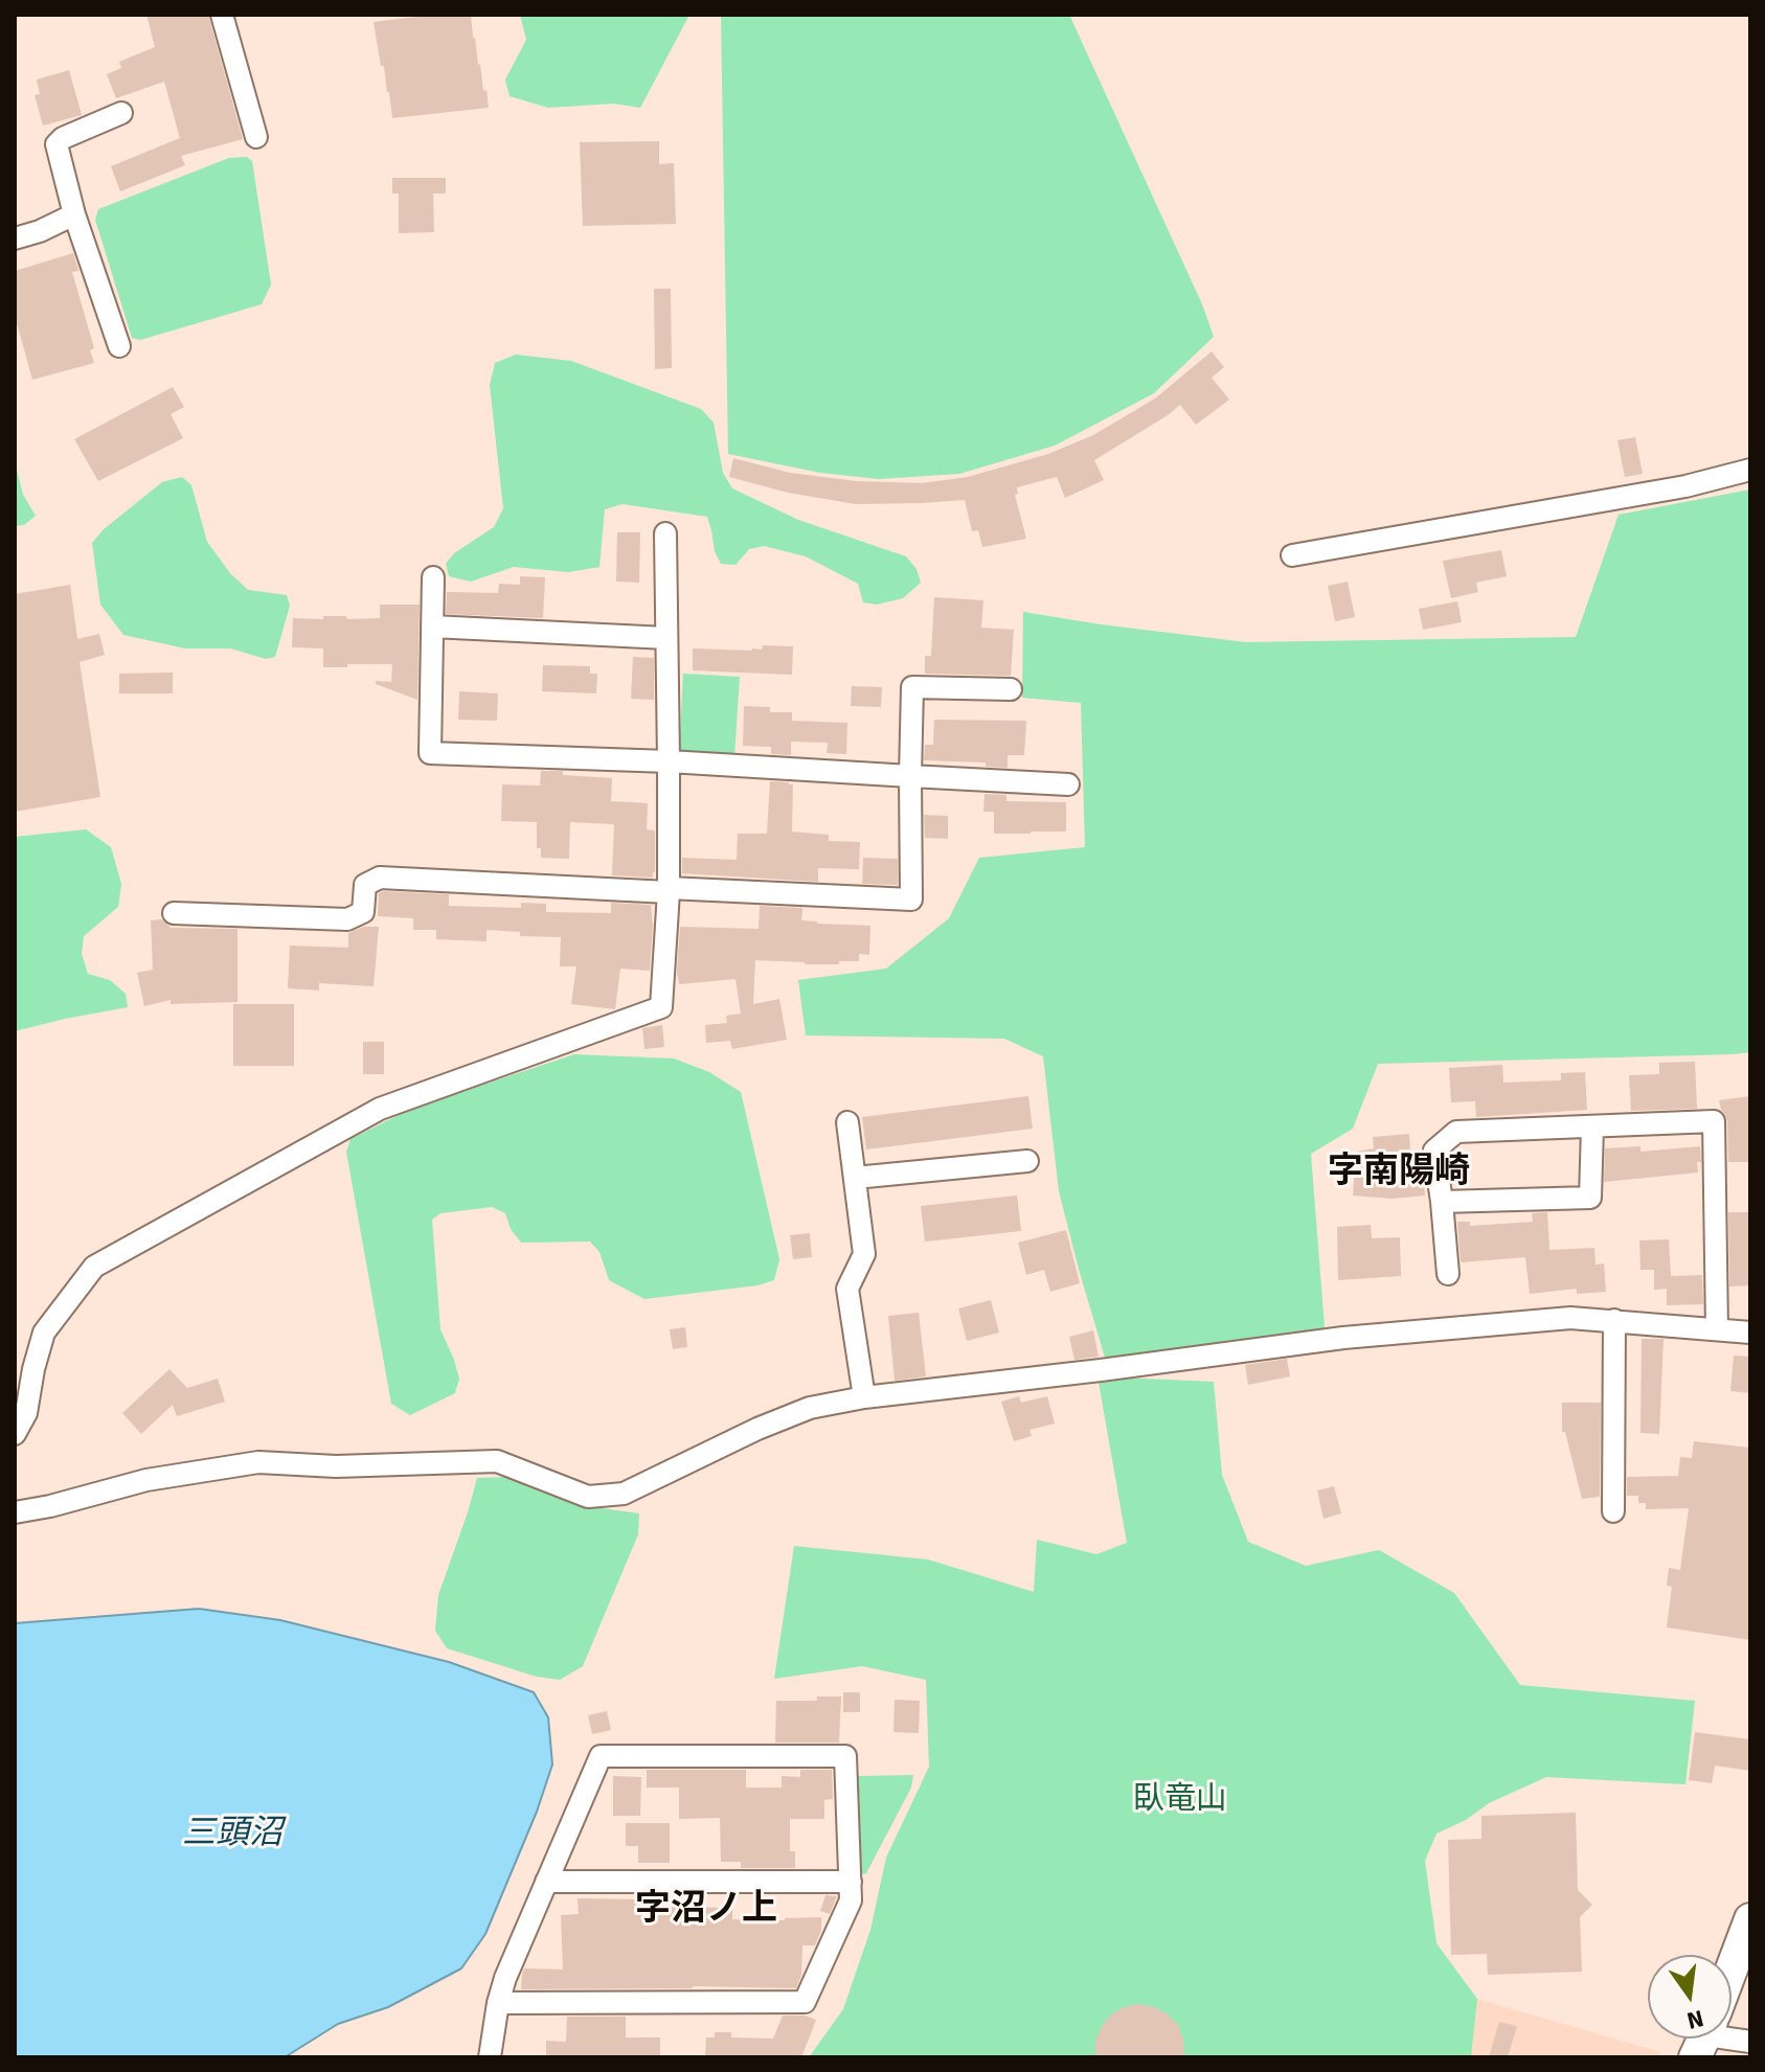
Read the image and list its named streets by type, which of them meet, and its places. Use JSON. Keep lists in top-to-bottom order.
{
  "districts": ["字南陽崎", "字沼ノ上"],
  "water": ["三頭沼"],
  "parks": ["臥竜山"],
  "north": "bottom"
}
